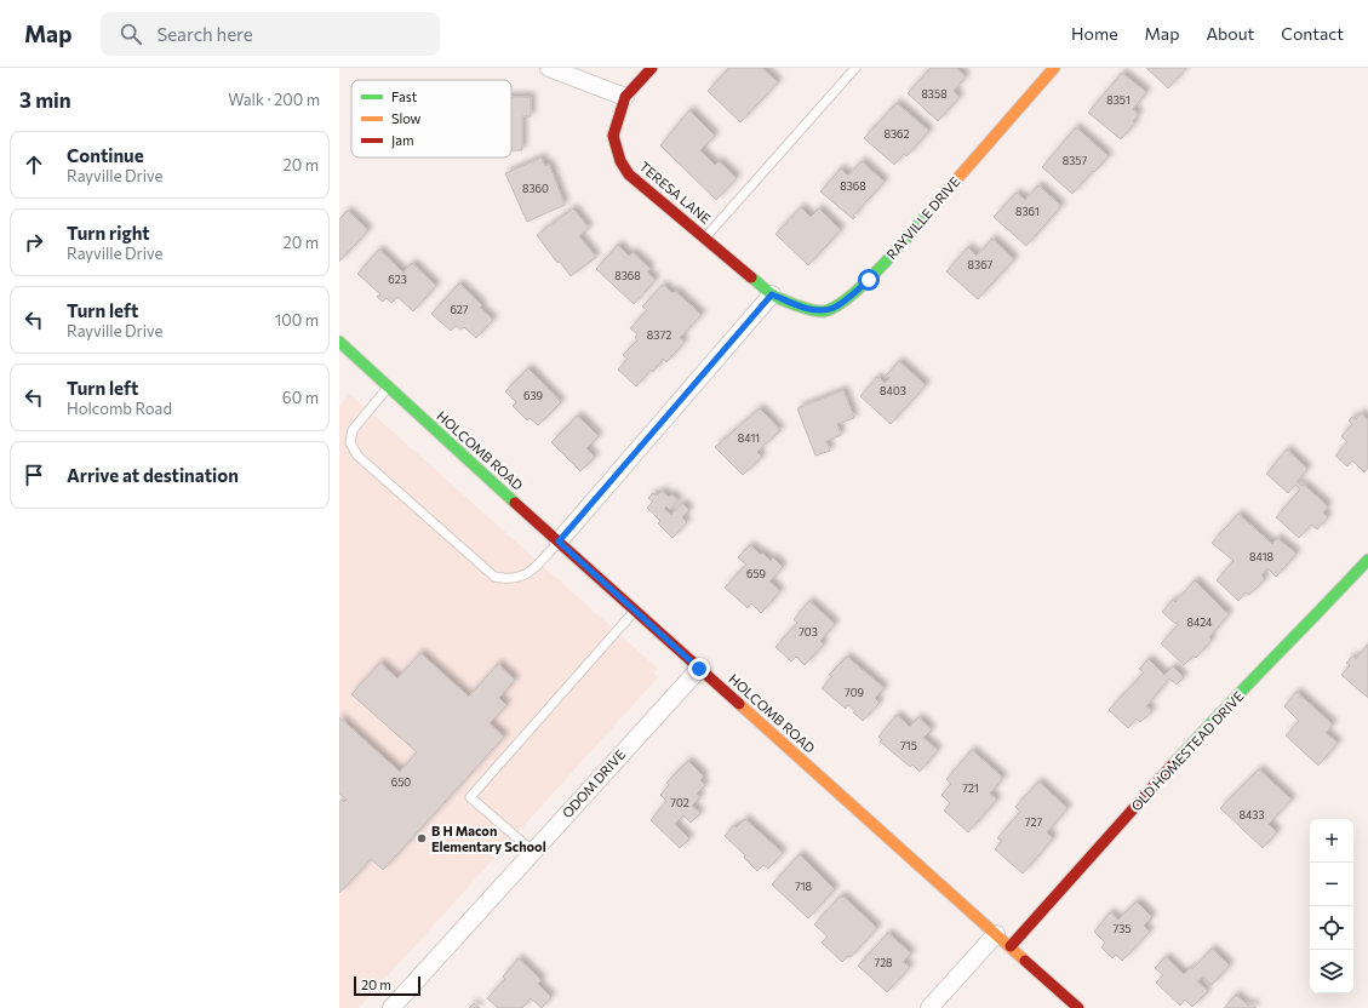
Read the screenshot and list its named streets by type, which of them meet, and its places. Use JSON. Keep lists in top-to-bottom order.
{
  "streets": {
    "street": [
      "TERESA LANE",
      "RAYVILLE DRIVE",
      "HOLCOMB ROAD",
      "OLD HOMESTEAD DRIVE",
      "ODOM DRIVE"
    ]
  },
  "crossings": [
    ["TERESA LANE", "RAYVILLE DRIVE"],
    ["HOLCOMB ROAD", "OLD HOMESTEAD DRIVE"],
    ["HOLCOMB ROAD", "ODOM DRIVE"]
  ],
  "places": ["B H Macon Elementary School"],
  "house_numbers": [
    "8358",
    "8351",
    "8362",
    "8357",
    "8368",
    "8360",
    "8361",
    "8367",
    "8368",
    "623",
    "627",
    "8372",
    "8403",
    "639",
    "8411",
    "8418",
    "659",
    "8424",
    "703",
    "709",
    "715",
    "650",
    "721",
    "702",
    "8433",
    "727",
    "718",
    "735",
    "728"
  ],
  "legend": ["Fast", "Slow", "Jam"],
  "scale_bar": "20 m",
  "page": {
    "header": "Map",
    "search": "Search here",
    "nav": [
      "Home",
      "Map",
      "About",
      "Contact"
    ],
    "heading": ["3 min", "Walk · 200 m"],
    "list": [
      ["Continue", "Rayville Drive", "20 m"],
      ["Turn right", "Rayville Drive", "20 m"],
      ["Turn left", "Rayville Drive", "100 m"],
      ["Turn left", "Holcomb Road", "60 m"],
      "Arrive at destination"
    ],
    "map_buttons": ["+", "−"],
    "scale": "20 m"
  }
}
